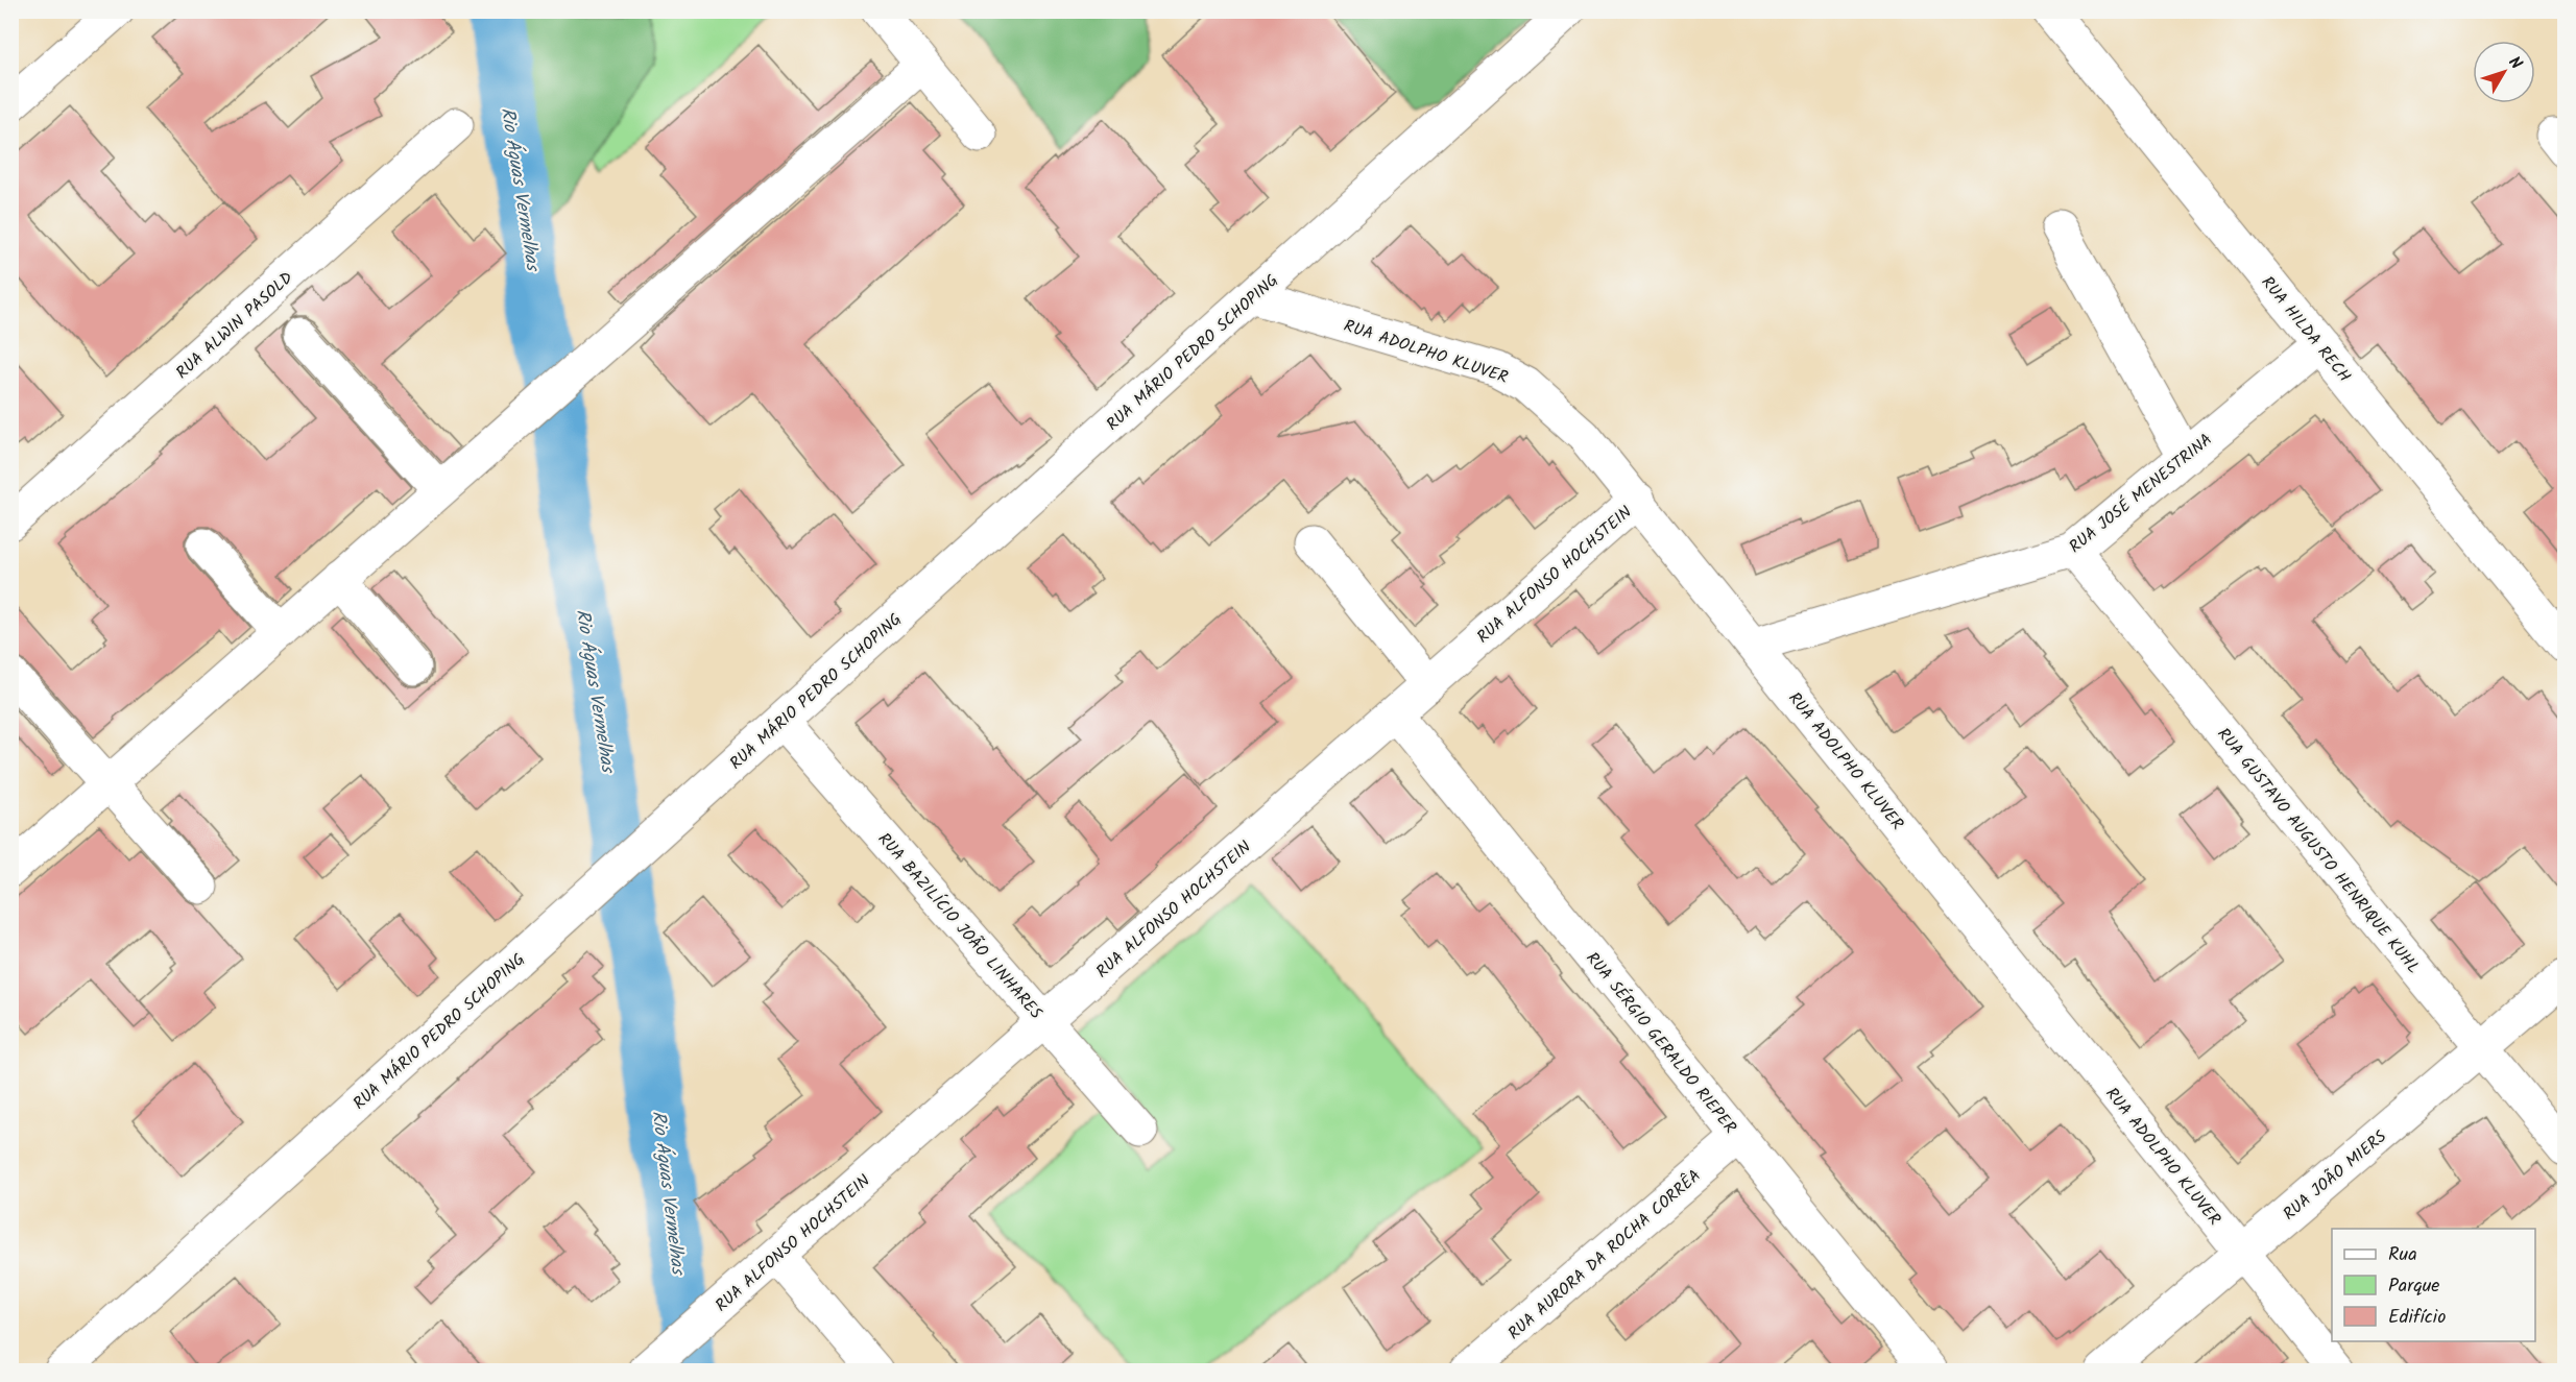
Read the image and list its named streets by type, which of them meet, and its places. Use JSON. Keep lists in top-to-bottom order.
{
  "streets": {
    "street": [
      "RUA ALWIN PASOLD",
      "RUA HILDA RECH",
      "RUA ADOLPHO KLUVER",
      "RUA MÁRIO PEDRO SCHOPING",
      "RUA JOSÉ MENESTRINA",
      "RUA ALFONSO HOCHSTEIN",
      "RUA GUSTAVO AUGUSTO HENRIQUE KUHL",
      "RUA BAZILÍCIO JOÃO LINHARES",
      "RUA SÉRGIO GERALDO RIEPER",
      "RUA JOÃO MIERS",
      "RUA AURORA DA ROCHA CORRÊA"
    ]
  },
  "crossings": [
    ["RUA HILDA RECH", "RUA JOSÉ MENESTRINA"],
    ["RUA ADOLPHO KLUVER", "RUA MÁRIO PEDRO SCHOPING"],
    ["RUA ADOLPHO KLUVER", "RUA JOSÉ MENESTRINA"],
    ["RUA ADOLPHO KLUVER", "RUA ALFONSO HOCHSTEIN"],
    ["RUA ADOLPHO KLUVER", "RUA JOÃO MIERS"],
    ["RUA MÁRIO PEDRO SCHOPING", "RUA BAZILÍCIO JOÃO LINHARES"],
    ["RUA JOSÉ MENESTRINA", "RUA GUSTAVO AUGUSTO HENRIQUE KUHL"],
    ["RUA ALFONSO HOCHSTEIN", "RUA BAZILÍCIO JOÃO LINHARES"],
    ["RUA ALFONSO HOCHSTEIN", "RUA SÉRGIO GERALDO RIEPER"],
    ["RUA GUSTAVO AUGUSTO HENRIQUE KUHL", "RUA JOÃO MIERS"],
    ["RUA SÉRGIO GERALDO RIEPER", "RUA AURORA DA ROCHA CORRÊA"]
  ],
  "water": ["Rio Águas Vermelhas"],
  "legend": ["Rua", "Parque", "Edifício"],
  "north": "top right"
}
